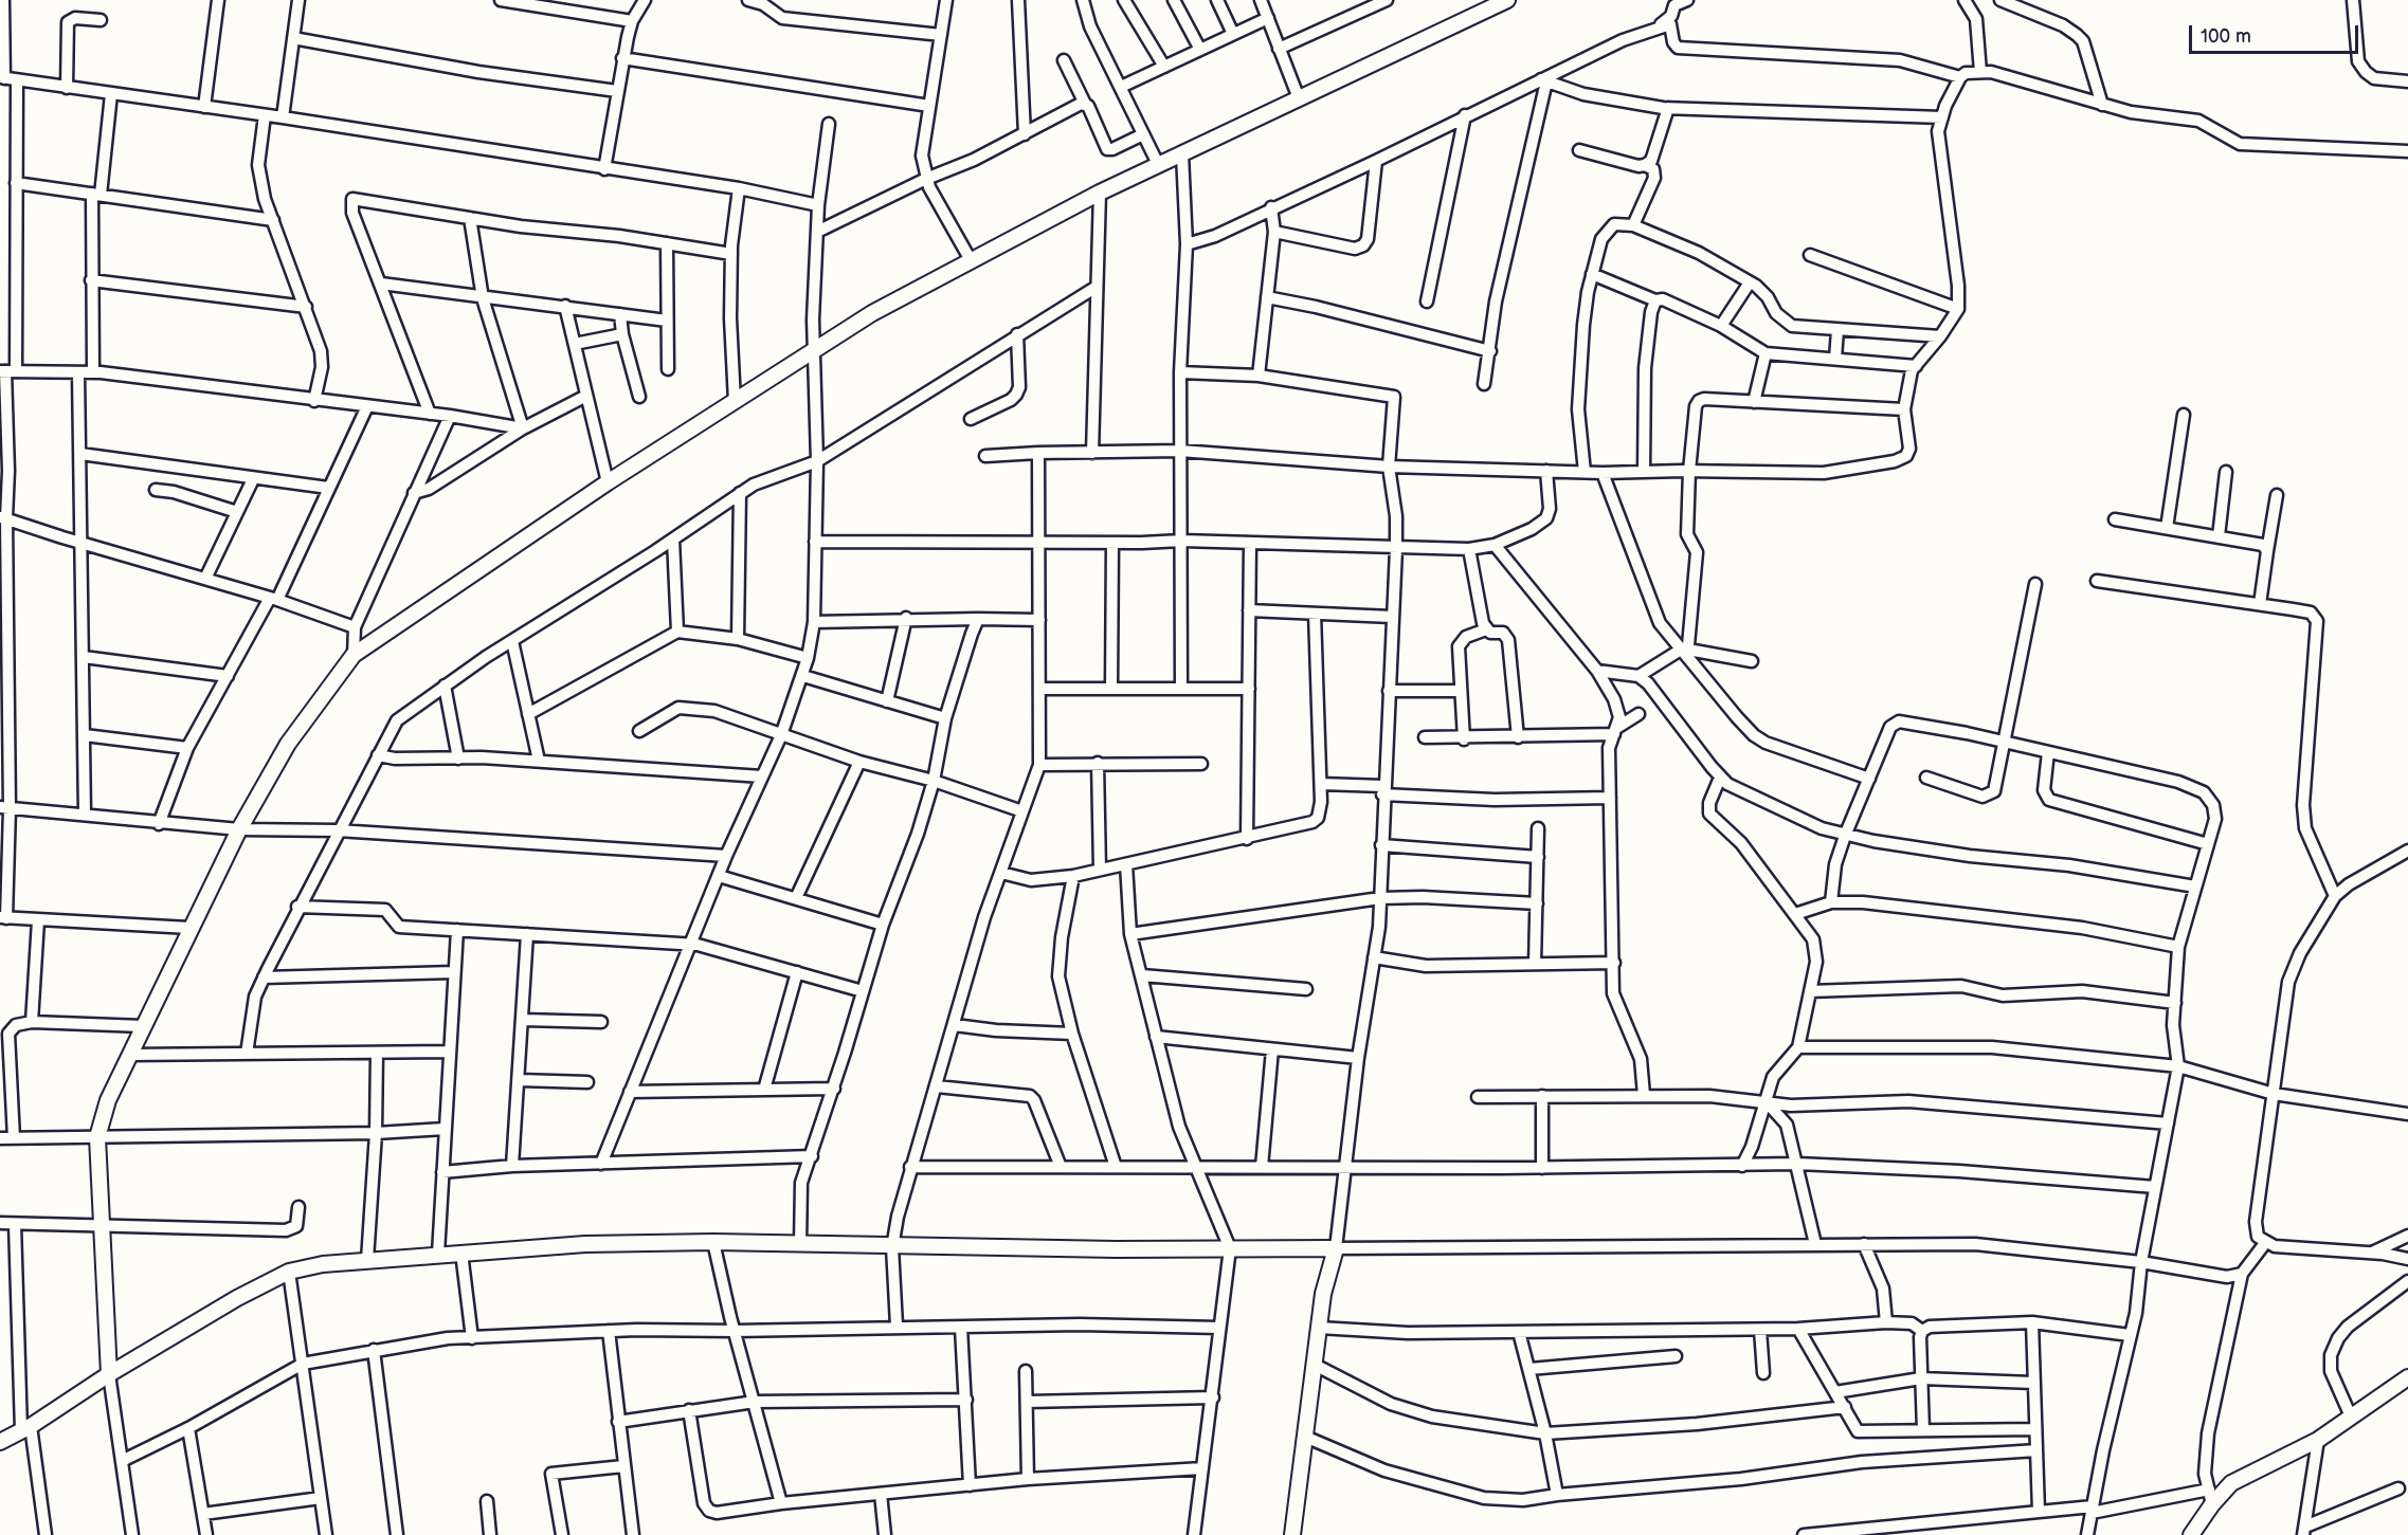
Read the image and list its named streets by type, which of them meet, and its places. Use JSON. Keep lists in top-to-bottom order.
{
  "scale_bar": "100 m"
}
